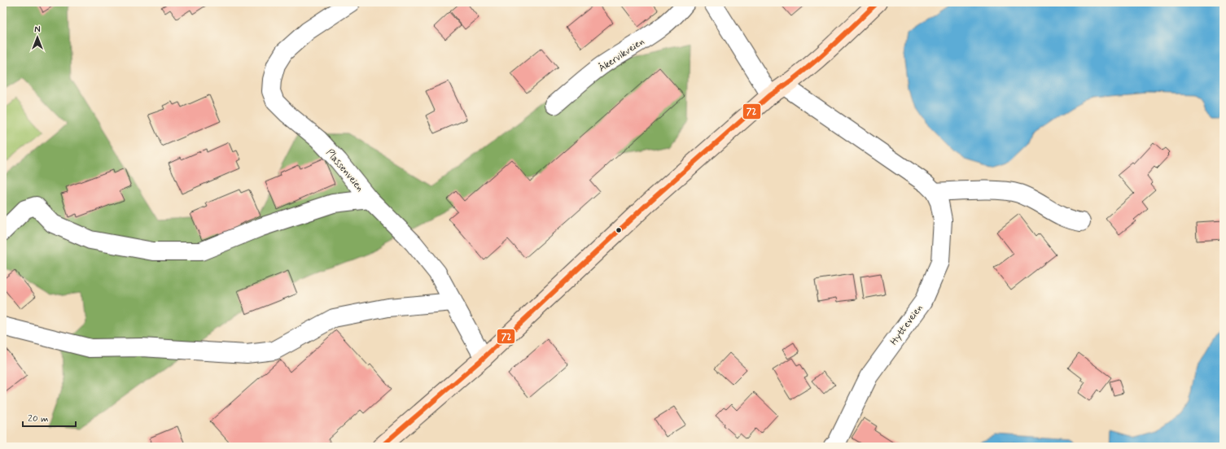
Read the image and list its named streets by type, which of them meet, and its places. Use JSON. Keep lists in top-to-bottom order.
{
  "streets": {
    "street": ["Åkervikveien", "Plassenveien", "Hytteveien"]
  },
  "lines": ["transit line 72"],
  "scale_bar": "20 m",
  "north": "top"
}
